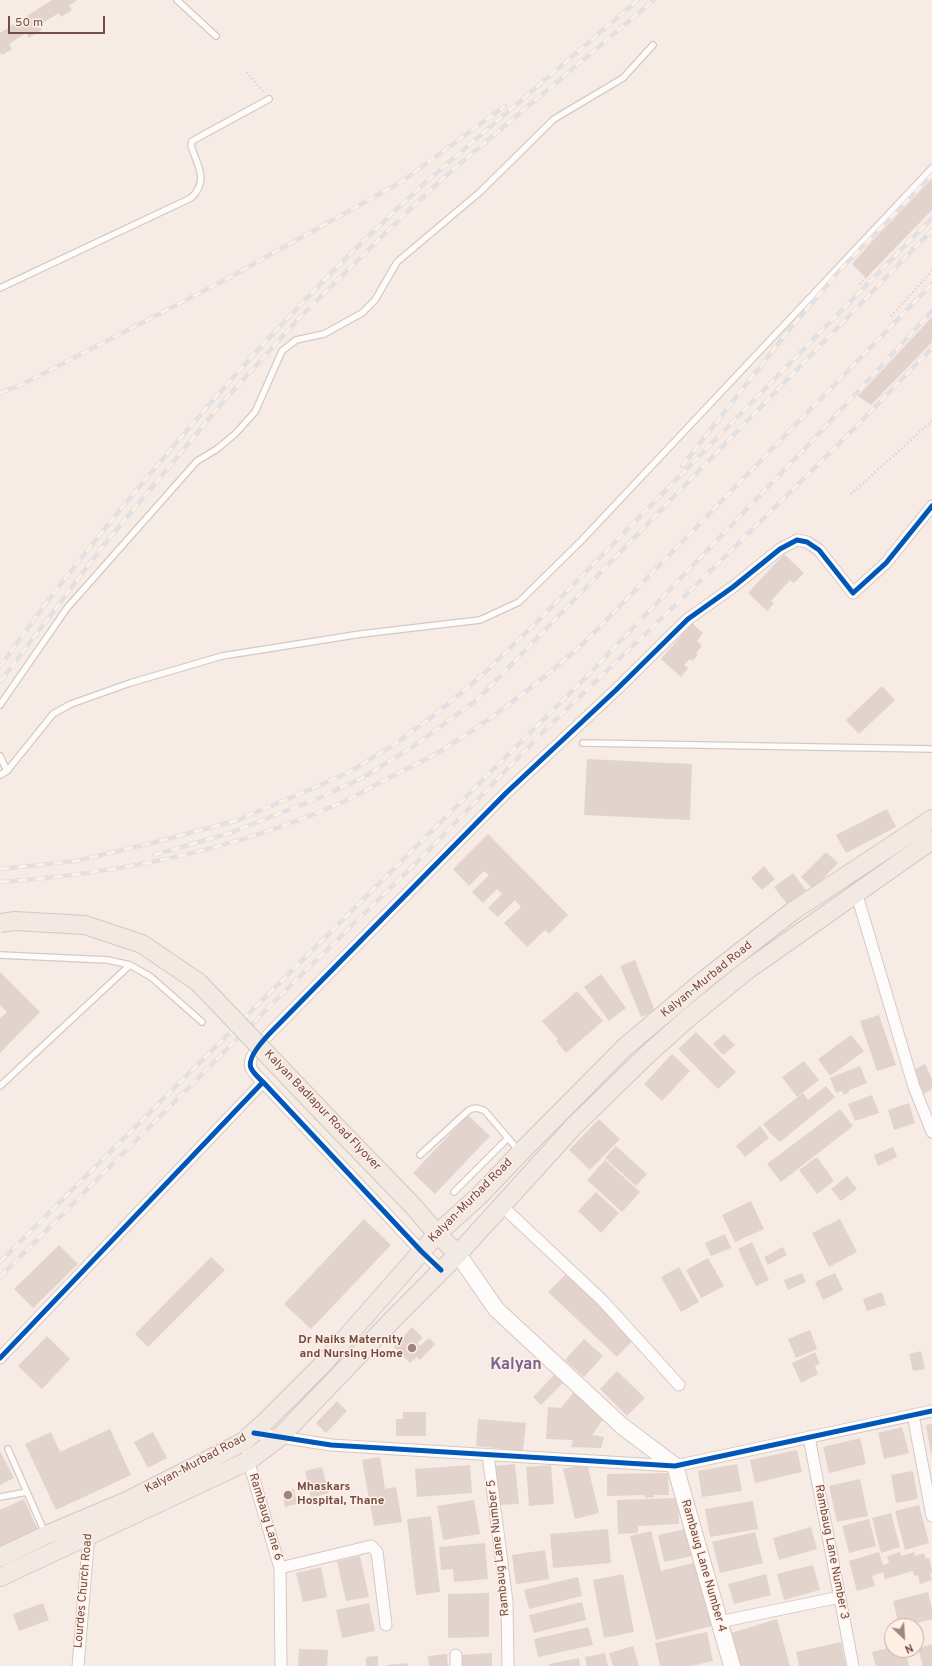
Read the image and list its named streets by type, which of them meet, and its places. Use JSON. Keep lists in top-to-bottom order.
{
  "streets": {
    "main road": ["Kalyan-Murbad Road", "Kalyan Badlapur Road Flyover"],
    "street": [
      "Rambaug Lane 6",
      "Rambaug Lane Number 5",
      "Rambaug Lane Number 3",
      "Rambaug Lane Number 4",
      "Lourdes Church Road"
    ]
  },
  "crossings": [
    ["Kalyan-Murbad Road", "Kalyan Badlapur Road Flyover"],
    ["Kalyan-Murbad Road", "Rambaug Lane 6"],
    ["Kalyan-Murbad Road", "Lourdes Church Road"]
  ],
  "districts": ["Kalyan"],
  "places": ["Dr Naiks Maternity and Nursing Home", "Mhaskars Hospital, Thane"],
  "scale_bar": "50 m",
  "north": "bottom right"
}
